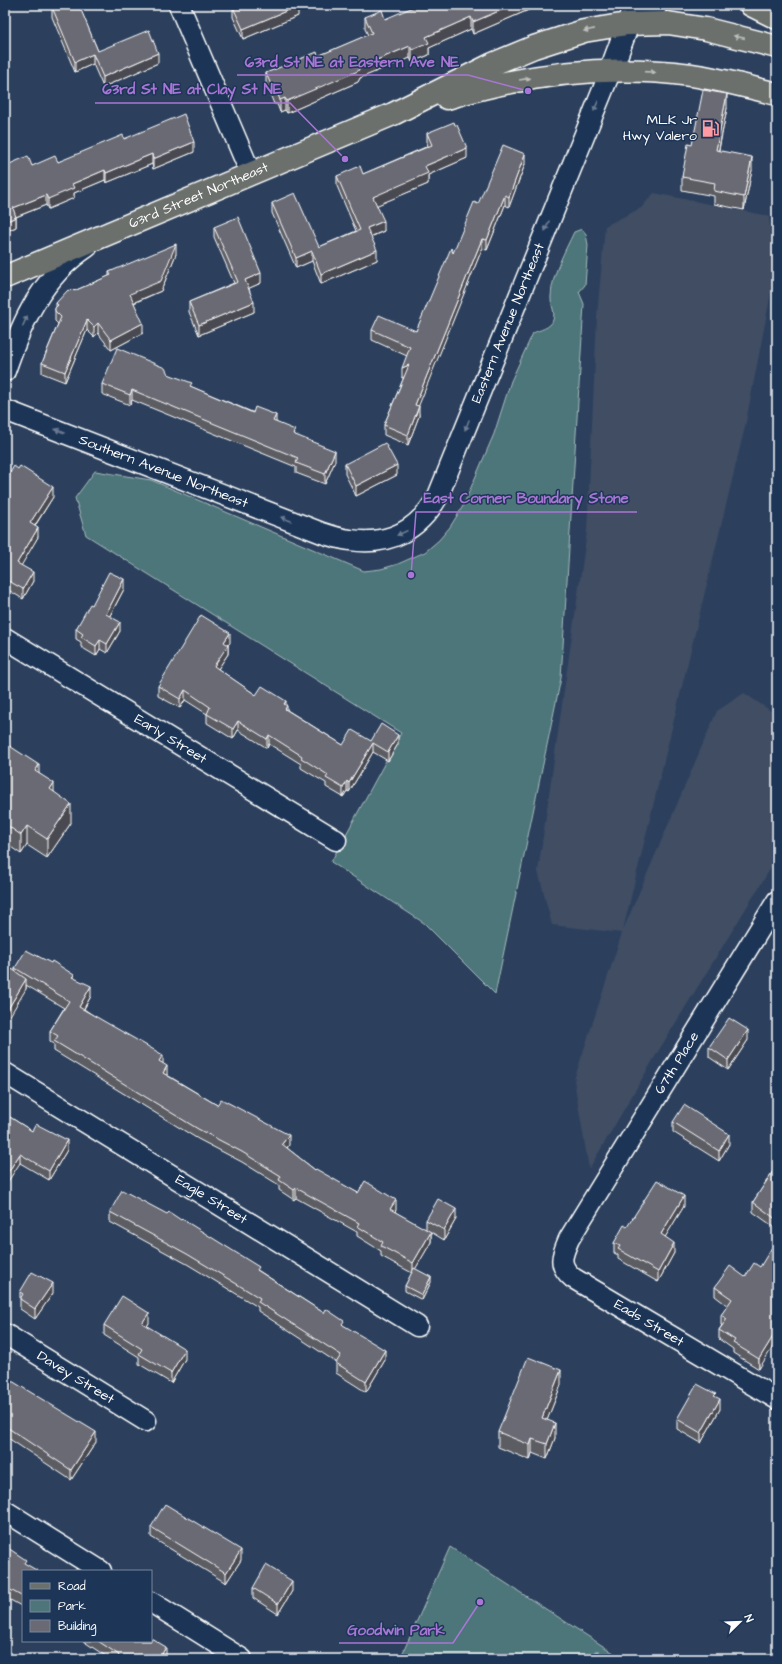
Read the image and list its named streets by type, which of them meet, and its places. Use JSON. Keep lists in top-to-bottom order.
{
  "streets": {
    "main road": ["63rd Street Northeast", "Eastern Avenue Northeast"],
    "street": [
      "Southern Avenue Northeast",
      "Early Street",
      "67th Place",
      "Eagle Street",
      "Eads Street",
      "Davey Street"
    ]
  },
  "crossings": [
    ["63rd Street Northeast", "Eastern Avenue Northeast"],
    ["Eastern Avenue Northeast", "Southern Avenue Northeast"],
    ["67th Place", "Eads Street"]
  ],
  "one_way": ["Eastern Avenue Northeast", "Southern Avenue Northeast"],
  "places": {
    "other": [
      "63rd St NE at Eastern Ave NE",
      "63rd St NE at Clay St NE",
      "East Corner Boundary Stone",
      "Goodwin Park"
    ],
    "fuel station": ["MLK Jr Hwy Valero"]
  },
  "legend": ["Road", "Park", "Building"],
  "north": "top right"
}
